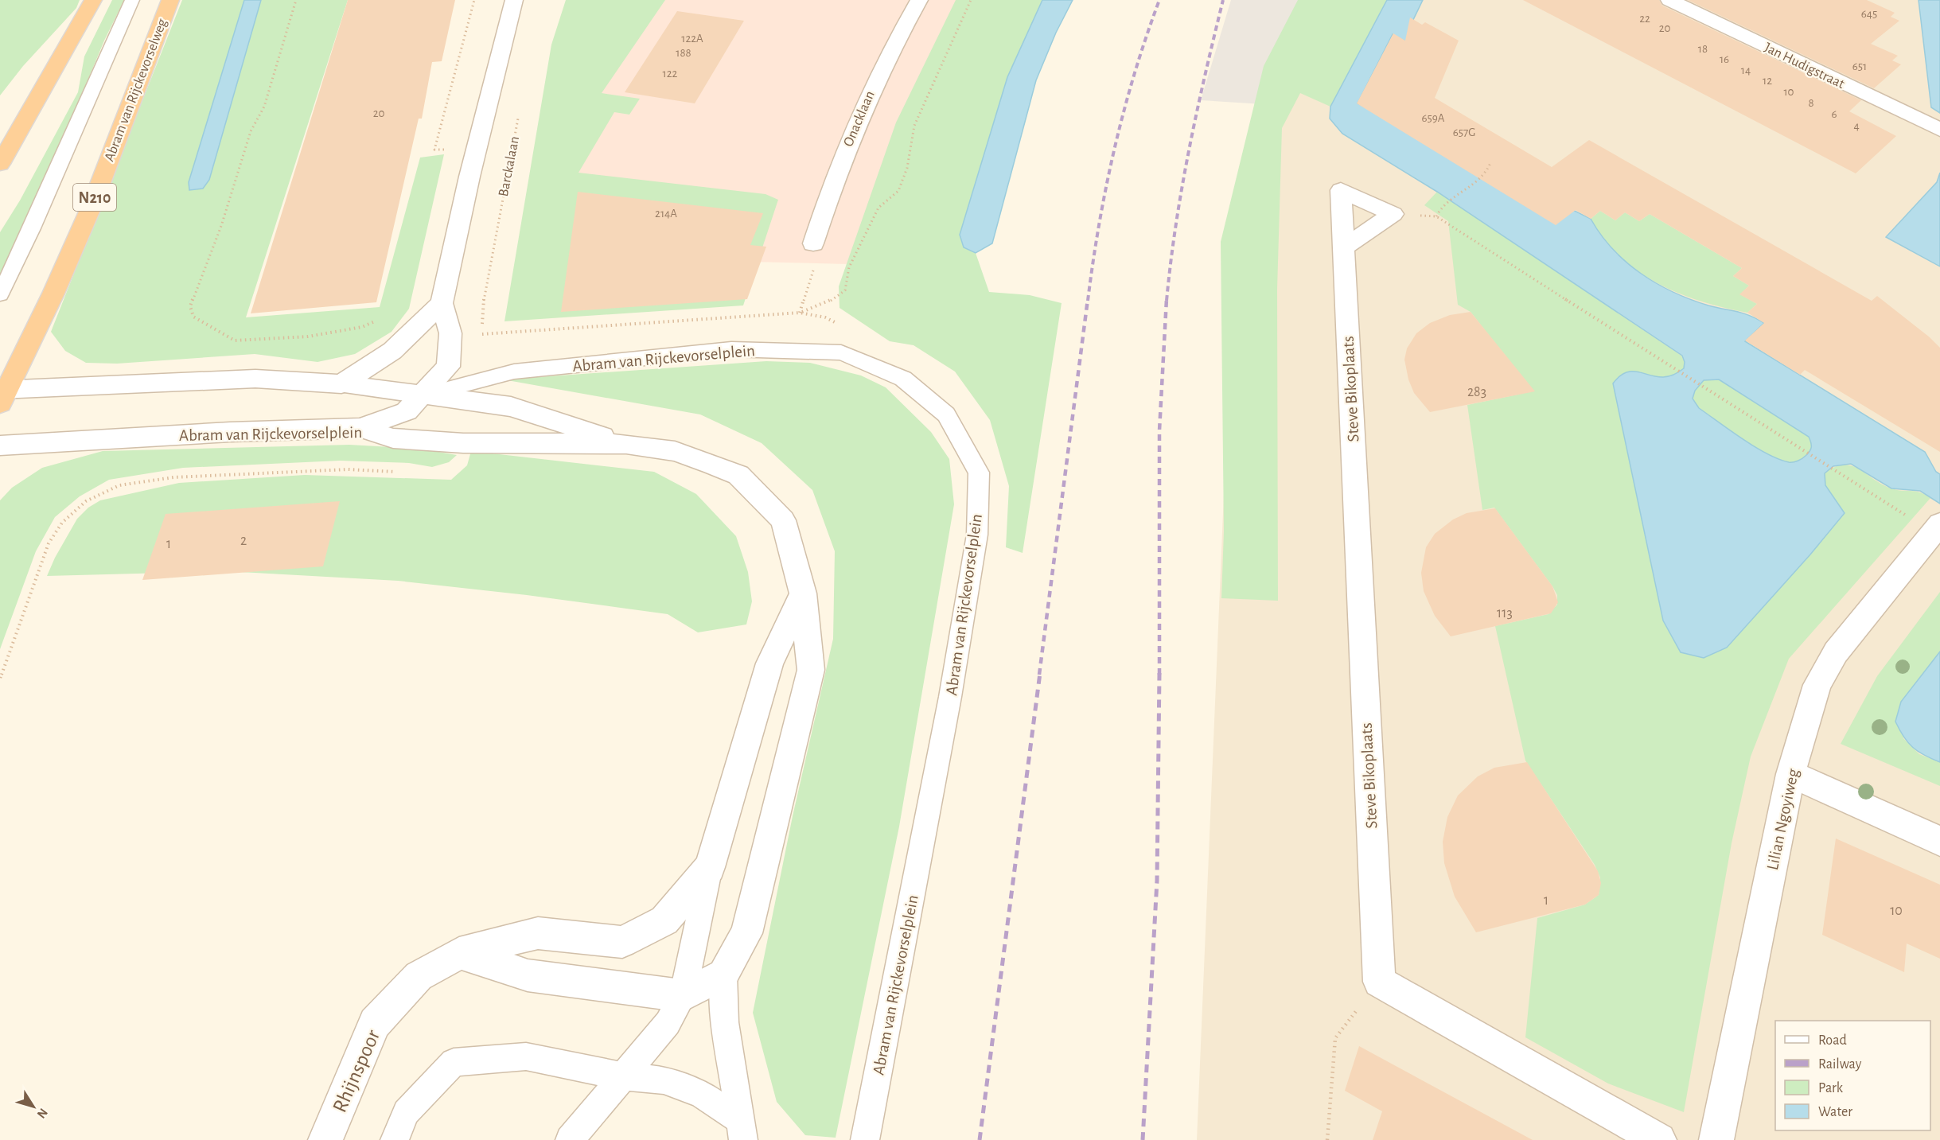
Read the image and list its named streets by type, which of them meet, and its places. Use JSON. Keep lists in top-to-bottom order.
{
  "streets": {
    "highway": ["Abram van Rijckevorselweg", "N210"],
    "street": [
      "Jan Hudigstraat",
      "Onacklaan",
      "Abram van Rijckevorselplein",
      "Steve Bikoplaats",
      "Lilian Ngoyiweg",
      "Rhijnspoor"
    ],
    "path": ["Barckalaan"]
  },
  "crossings": [
    ["Abram van Rijckevorselweg", "Abram van Rijckevorselplein"],
    ["Barckalaan", "Abram van Rijckevorselplein"]
  ],
  "house_numbers": [
    "645",
    "22",
    "20",
    "122A",
    "18",
    "188",
    "16",
    "651",
    "14",
    "122",
    "12",
    "10",
    "8",
    "20",
    "6",
    "659A",
    "4",
    "657G",
    "214A",
    "283",
    "2",
    "1",
    "113",
    "1",
    "10"
  ],
  "legend": [
    "Road",
    "Railway",
    "Park",
    "Water"
  ],
  "north": "bottom right"
}
